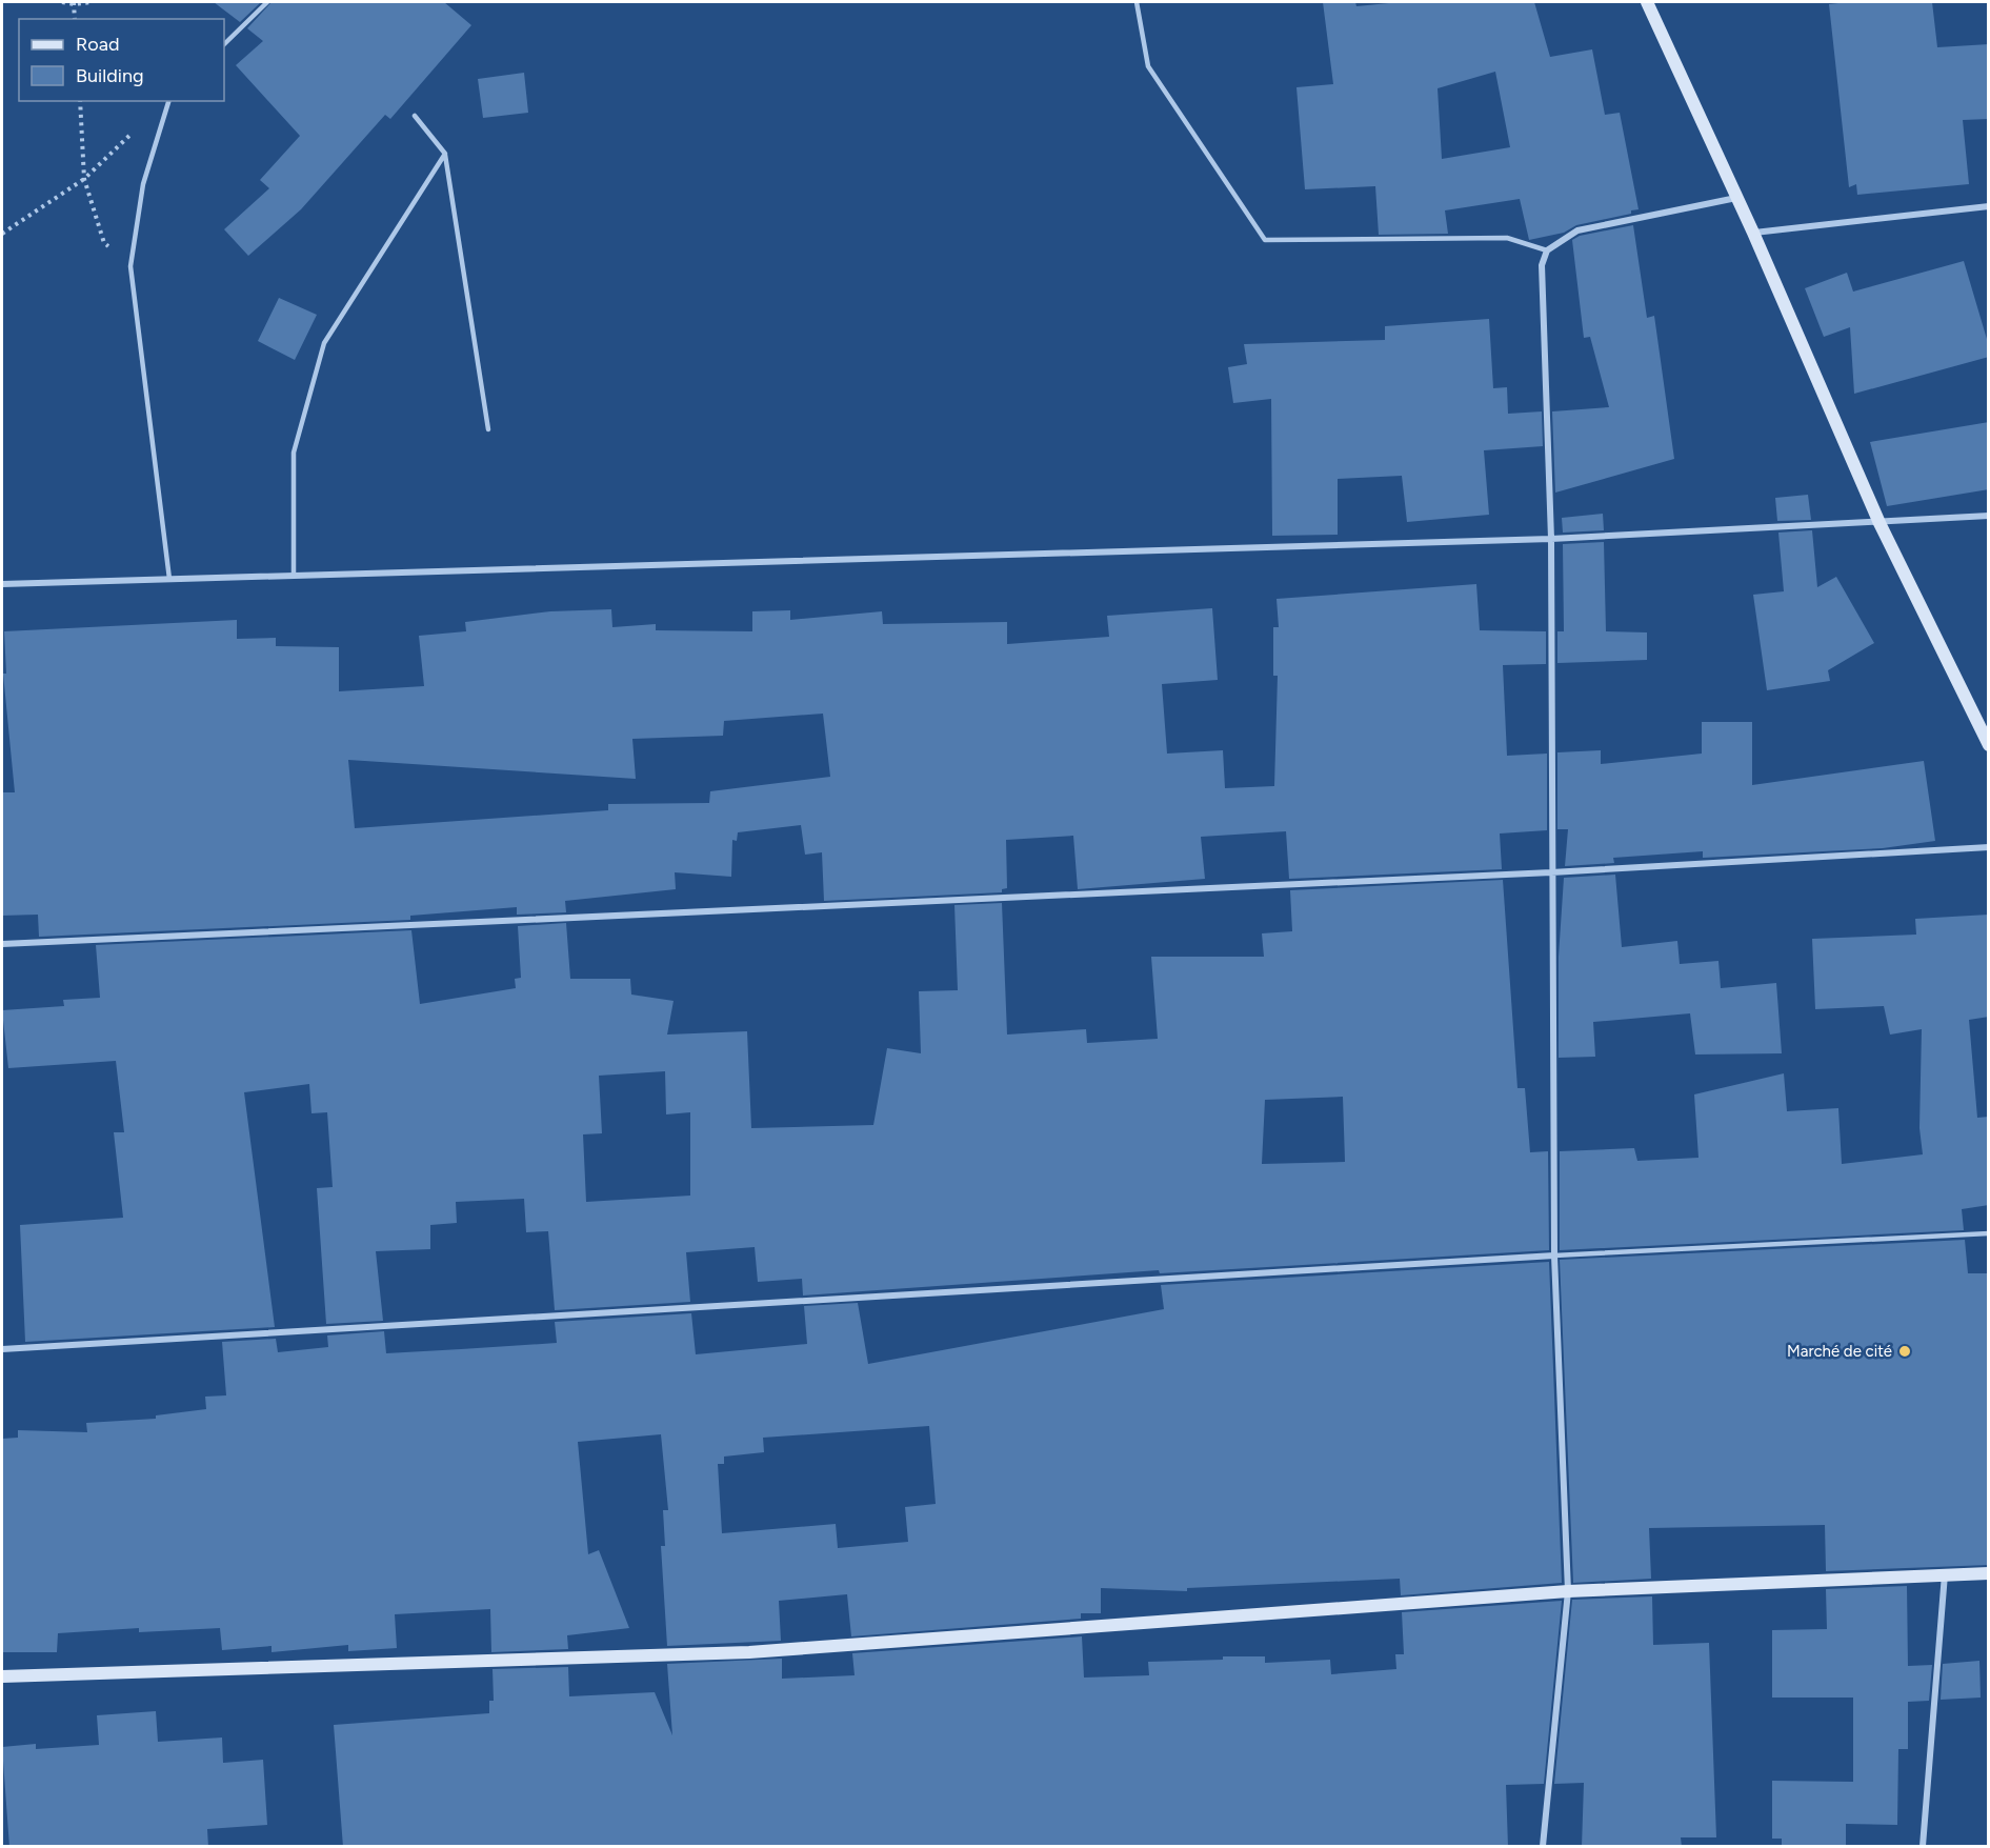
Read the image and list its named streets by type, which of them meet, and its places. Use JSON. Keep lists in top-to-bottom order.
{
  "places": ["Marché de cité"],
  "legend": ["Road", "Building"]
}
